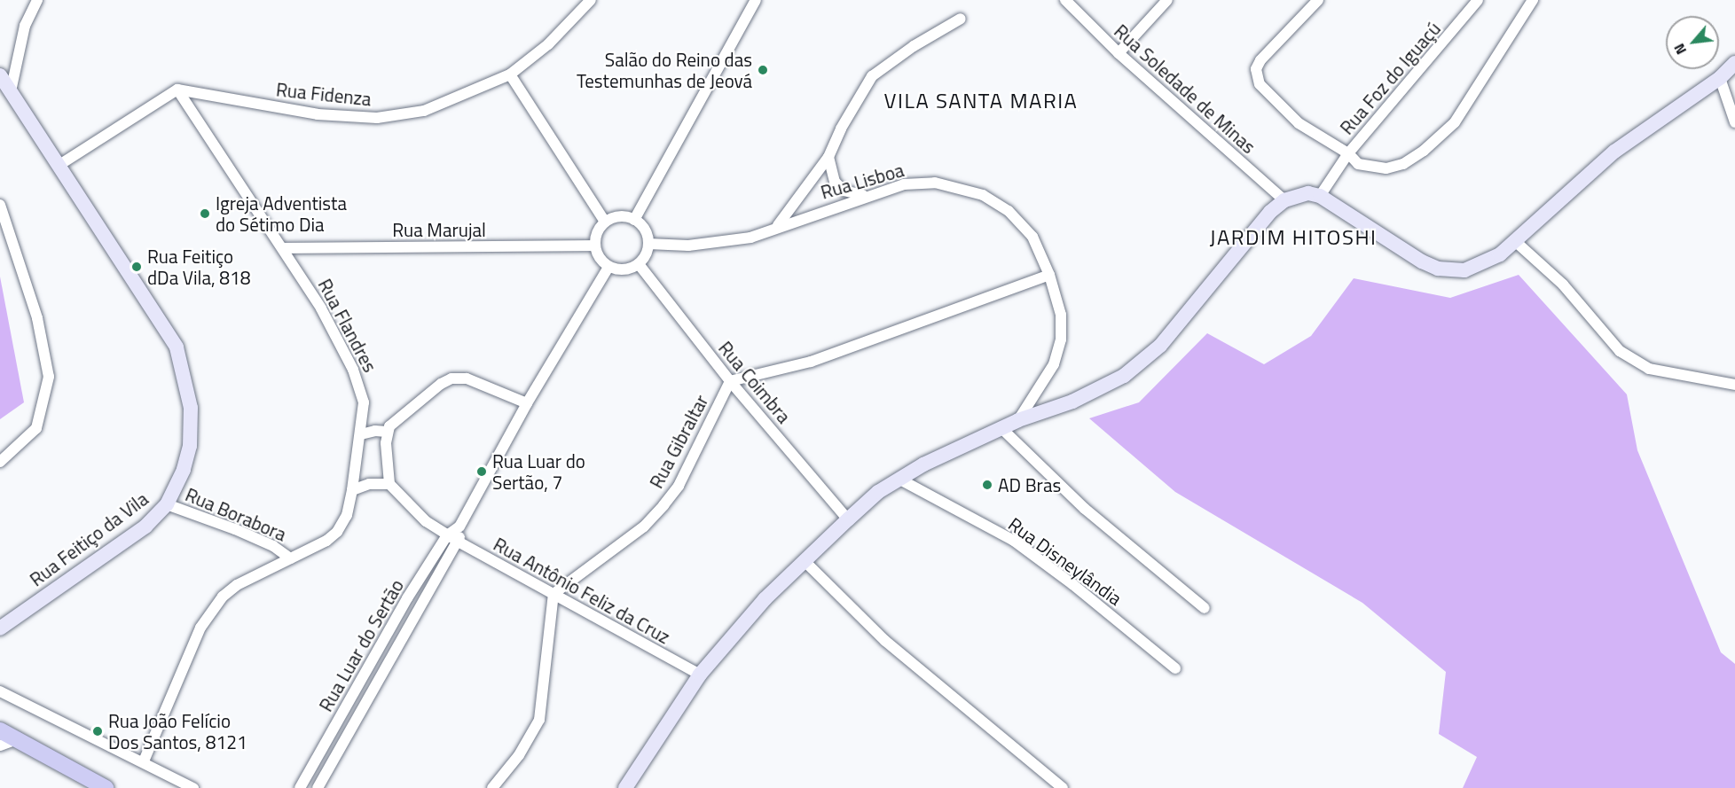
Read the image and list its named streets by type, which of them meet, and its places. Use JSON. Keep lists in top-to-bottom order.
{
  "streets": {
    "street": [
      "Rua Foz do Iguaçú",
      "Rua Soledade de Minas",
      "Rua Fidenza",
      "Rua Lisboa",
      "Rua Marujal",
      "Rua Flandres",
      "Rua Coimbra",
      "Rua Gibraltar",
      "Rua Borabora",
      "Rua Feitiço da Vila",
      "Rua Disneylândia",
      "Rua Antônio Feliz da Cruz",
      "Rua Luar do Sertão"
    ]
  },
  "crossings": [
    ["Rua Fidenza", "Rua Flandres"],
    ["Rua Lisboa", "Rua Marujal"],
    ["Rua Lisboa", "Rua Coimbra"],
    ["Rua Lisboa", "Rua Gibraltar"],
    ["Rua Lisboa", "Rua Luar do Sertão"],
    ["Rua Marujal", "Rua Flandres"],
    ["Rua Marujal", "Rua Coimbra"],
    ["Rua Marujal", "Rua Luar do Sertão"],
    ["Rua Flandres", "Rua Borabora"],
    ["Rua Coimbra", "Rua Gibraltar"],
    ["Rua Coimbra", "Rua Luar do Sertão"],
    ["Rua Gibraltar", "Rua Antônio Feliz da Cruz"],
    ["Rua Borabora", "Rua Feitiço da Vila"],
    ["Rua Antônio Feliz da Cruz", "Rua Luar do Sertão"]
  ],
  "districts": ["VILA SANTA MARIA", "JARDIM HITOSHI"],
  "places": [
    "Salão do Reino das Testemunhas de Jeová",
    "Igreja Adventista do Sétimo Dia",
    "Rua Feitiço dDa Vila, 818",
    "Rua Luar do Sertão, 7",
    "AD Bras",
    "Rua João Felício Dos Santos, 8121"
  ],
  "north": "bottom left"
}
